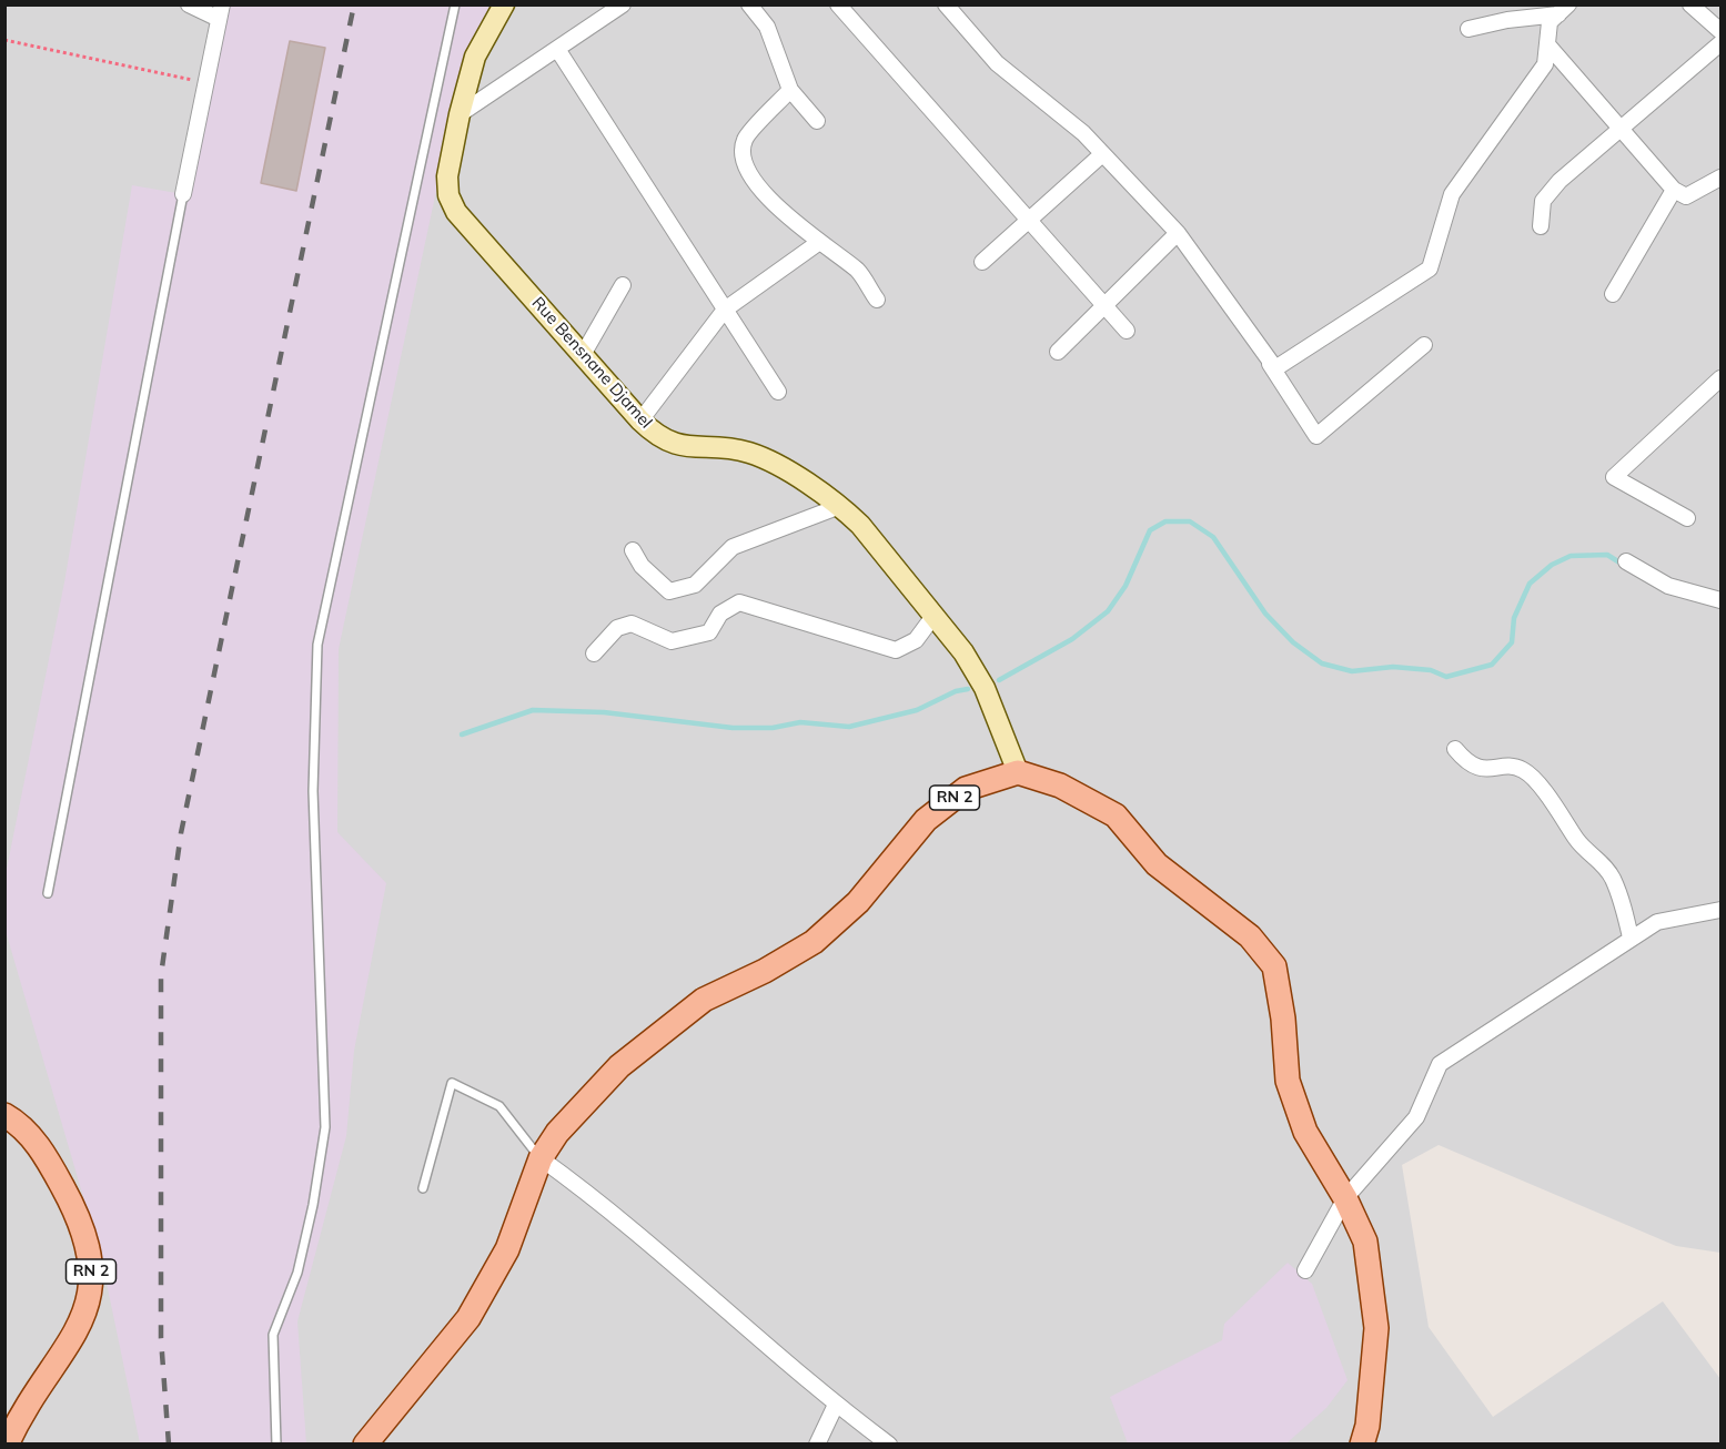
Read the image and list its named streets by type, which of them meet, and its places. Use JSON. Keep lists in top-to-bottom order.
{
  "streets": {
    "main road": ["Rue Bensnane Djamel", "RN 2"]
  },
  "crossings": [
    ["Rue Bensnane Djamel", "RN 2"]
  ]
}
